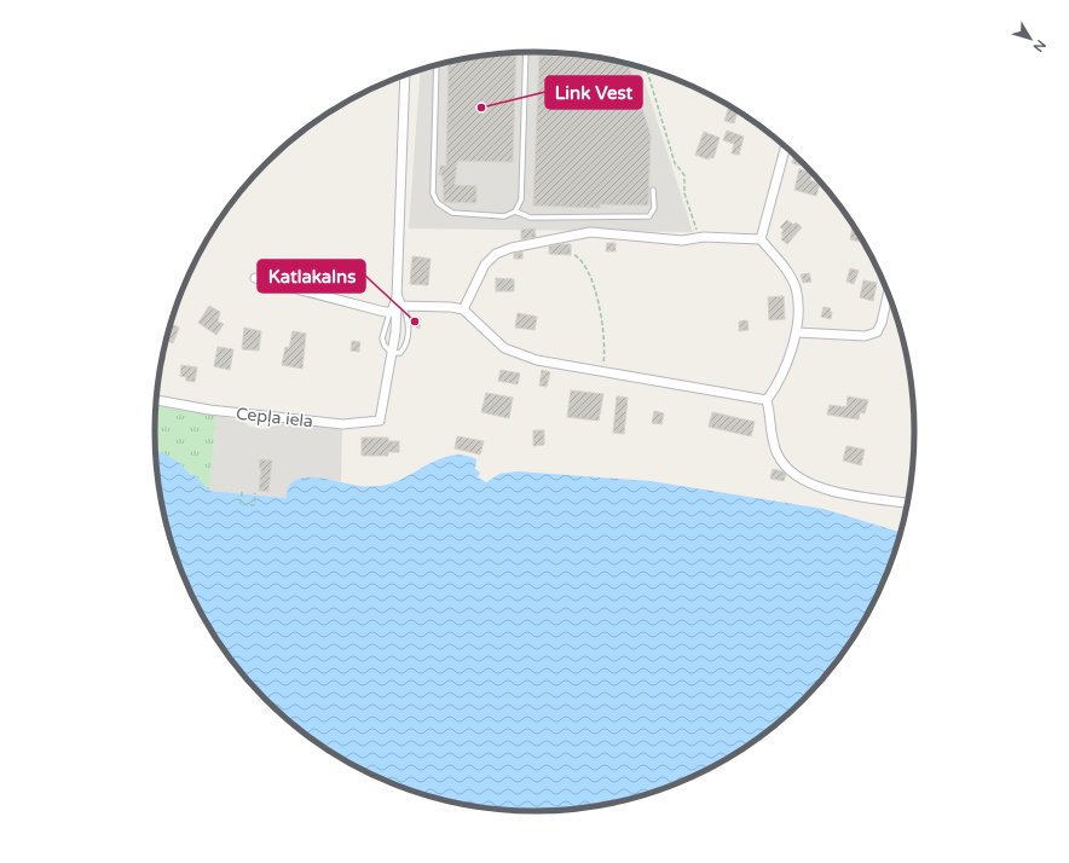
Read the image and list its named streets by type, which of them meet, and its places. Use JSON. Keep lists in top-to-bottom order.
{
  "streets": {
    "street": ["Cepļa iela"]
  },
  "places": ["Link Vest", "Katlakalns"],
  "north": "bottom right"
}
